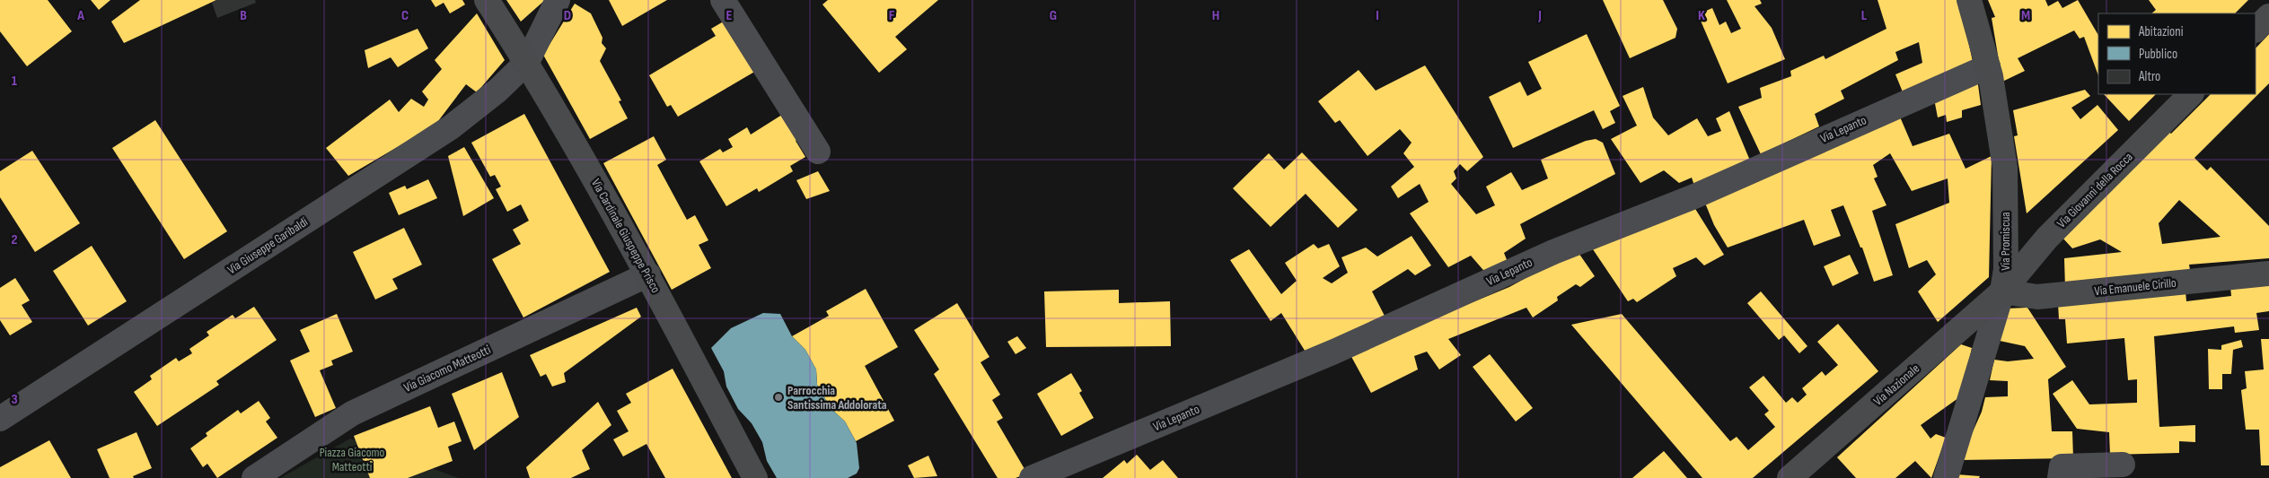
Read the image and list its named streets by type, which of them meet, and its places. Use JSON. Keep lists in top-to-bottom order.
{
  "streets": {
    "street": [
      "Via Lepanto",
      "Via Giovanni della Rocca",
      "Via Cardinale Giuspeppe Prisco",
      "Via Promiscua",
      "Via Giuseppe Garibaldi",
      "Via Emanuele Cirillo",
      "Via Giacomo Matteotti",
      "Via Nazionale"
    ]
  },
  "crossings": [
    ["Via Lepanto", "Via Promiscua"],
    ["Via Giovanni della Rocca", "Via Promiscua"],
    ["Via Giovanni della Rocca", "Via Emanuele Cirillo"],
    ["Via Giovanni della Rocca", "Via Nazionale"],
    ["Via Cardinale Giuspeppe Prisco", "Via Giuseppe Garibaldi"],
    ["Via Cardinale Giuspeppe Prisco", "Via Giacomo Matteotti"],
    ["Via Promiscua", "Via Emanuele Cirillo"],
    ["Via Promiscua", "Via Nazionale"],
    ["Via Emanuele Cirillo", "Via Nazionale"]
  ],
  "parks": ["Piazza Giacomo Matteotti"],
  "places": ["Parrocchia Santissima Addolorata"],
  "legend": ["Abitazioni", "Pubblico", "Altro"],
  "grid": {
    "columns": [
      "A",
      "B",
      "C",
      "D",
      "E",
      "F",
      "G",
      "H",
      "I",
      "J",
      "K",
      "L",
      "M"
    ],
    "rows": ["1", "2", "3"]
  }
}
